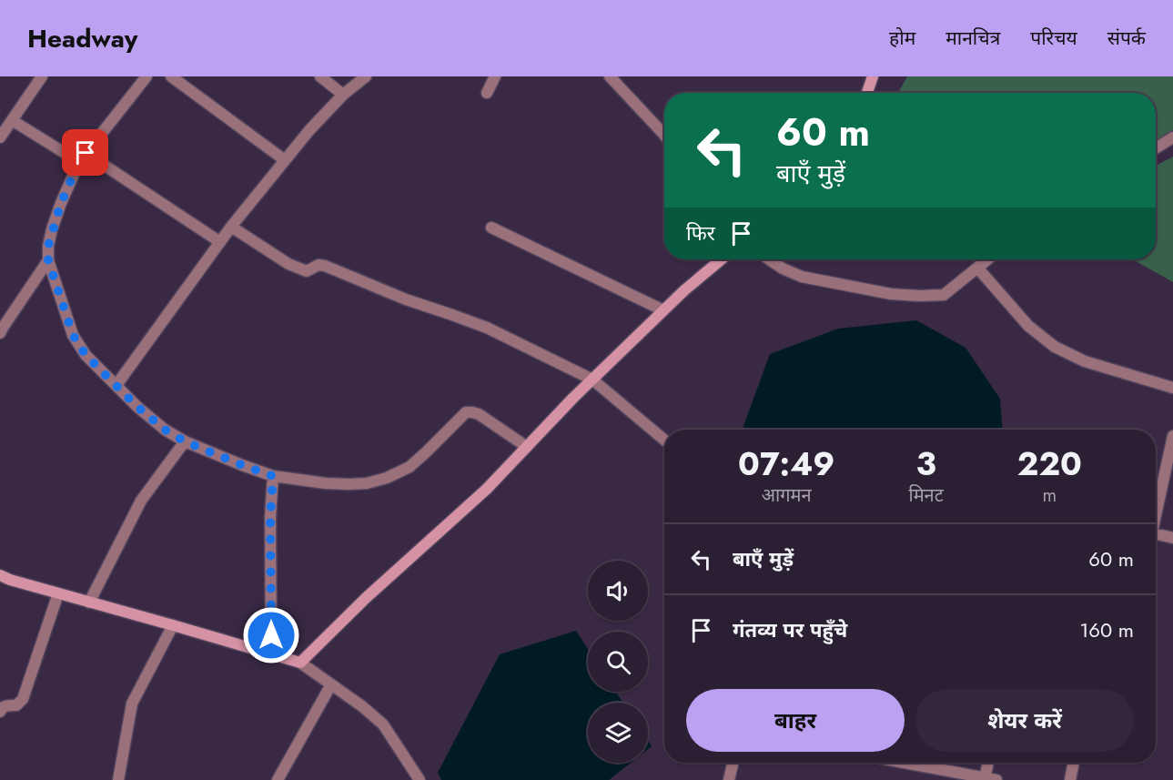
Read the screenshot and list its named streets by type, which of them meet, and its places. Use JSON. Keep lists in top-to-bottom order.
{
  "page": {
    "header": "Headway",
    "nav": [
      "होम",
      "मानचित्र",
      "परिचय",
      "संपर्क"
    ],
    "turn": ["60 m", "बाएँ मुड़ें"],
    "then": "फिर",
    "eta": [
      "07:49",
      "आगमन",
      "3",
      "मिनट",
      "220",
      "m"
    ],
    "list": [
      {
        "name": "बाएँ मुड़ें",
        "value": "60 m"
      },
      {
        "name": "गंतव्य पर पहुँचे",
        "value": "160 m"
      }
    ],
    "buttons": ["बाहर", "शेयर करें"]
  }
}
